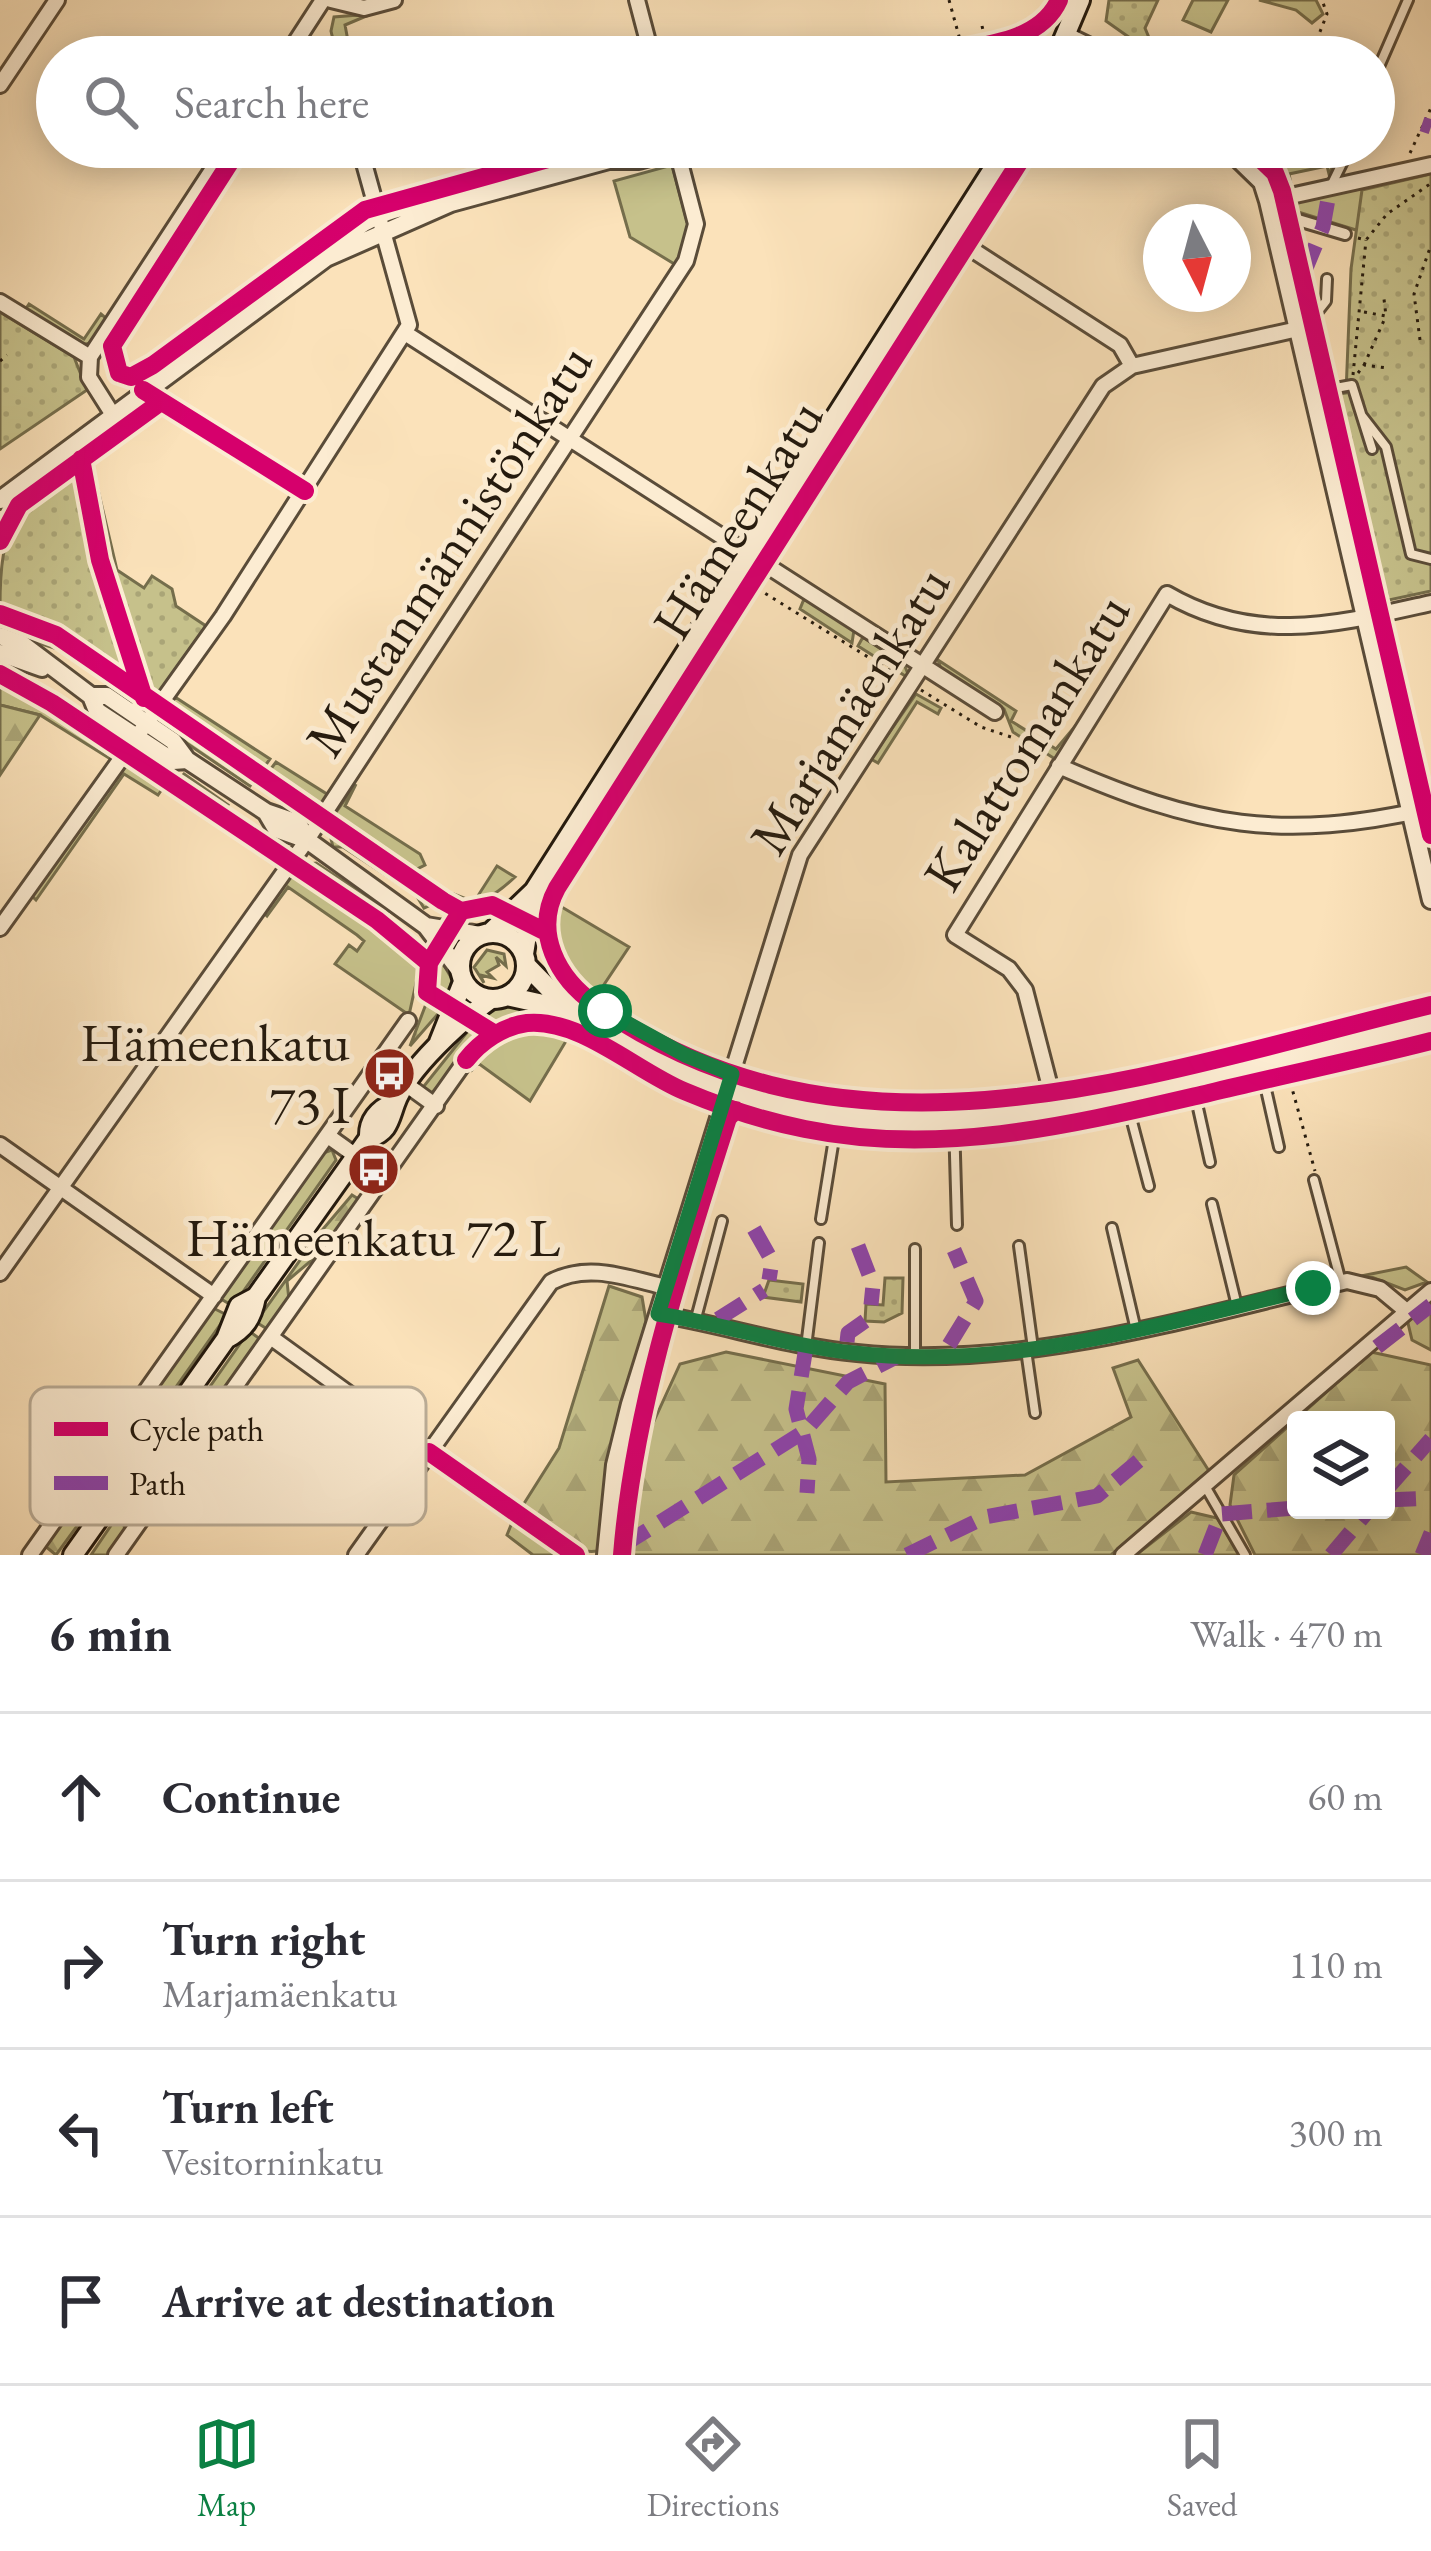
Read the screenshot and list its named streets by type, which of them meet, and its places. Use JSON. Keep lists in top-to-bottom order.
{
  "streets": {
    "main road": ["Hämeenkatu"],
    "street": ["Mustanmännistönkatu", "Marjamäenkatu", "Kalattomankatu"]
  },
  "places": {
    "bus stop": ["Hämeenkatu 73 I", "Hämeenkatu 72 L"]
  },
  "legend": ["Cycle path", "Path"],
  "north": "bottom",
  "page": {
    "search": "Search here",
    "heading": ["6 min", "Walk · 470 m"],
    "list": [
      ["Continue", "60 m"],
      ["Turn right", "Marjamäenkatu", "110 m"],
      ["Turn left", "Vesitorninkatu", "300 m"],
      "Arrive at destination"
    ],
    "nav": ["Map", "Directions", "Saved"]
  }
}
